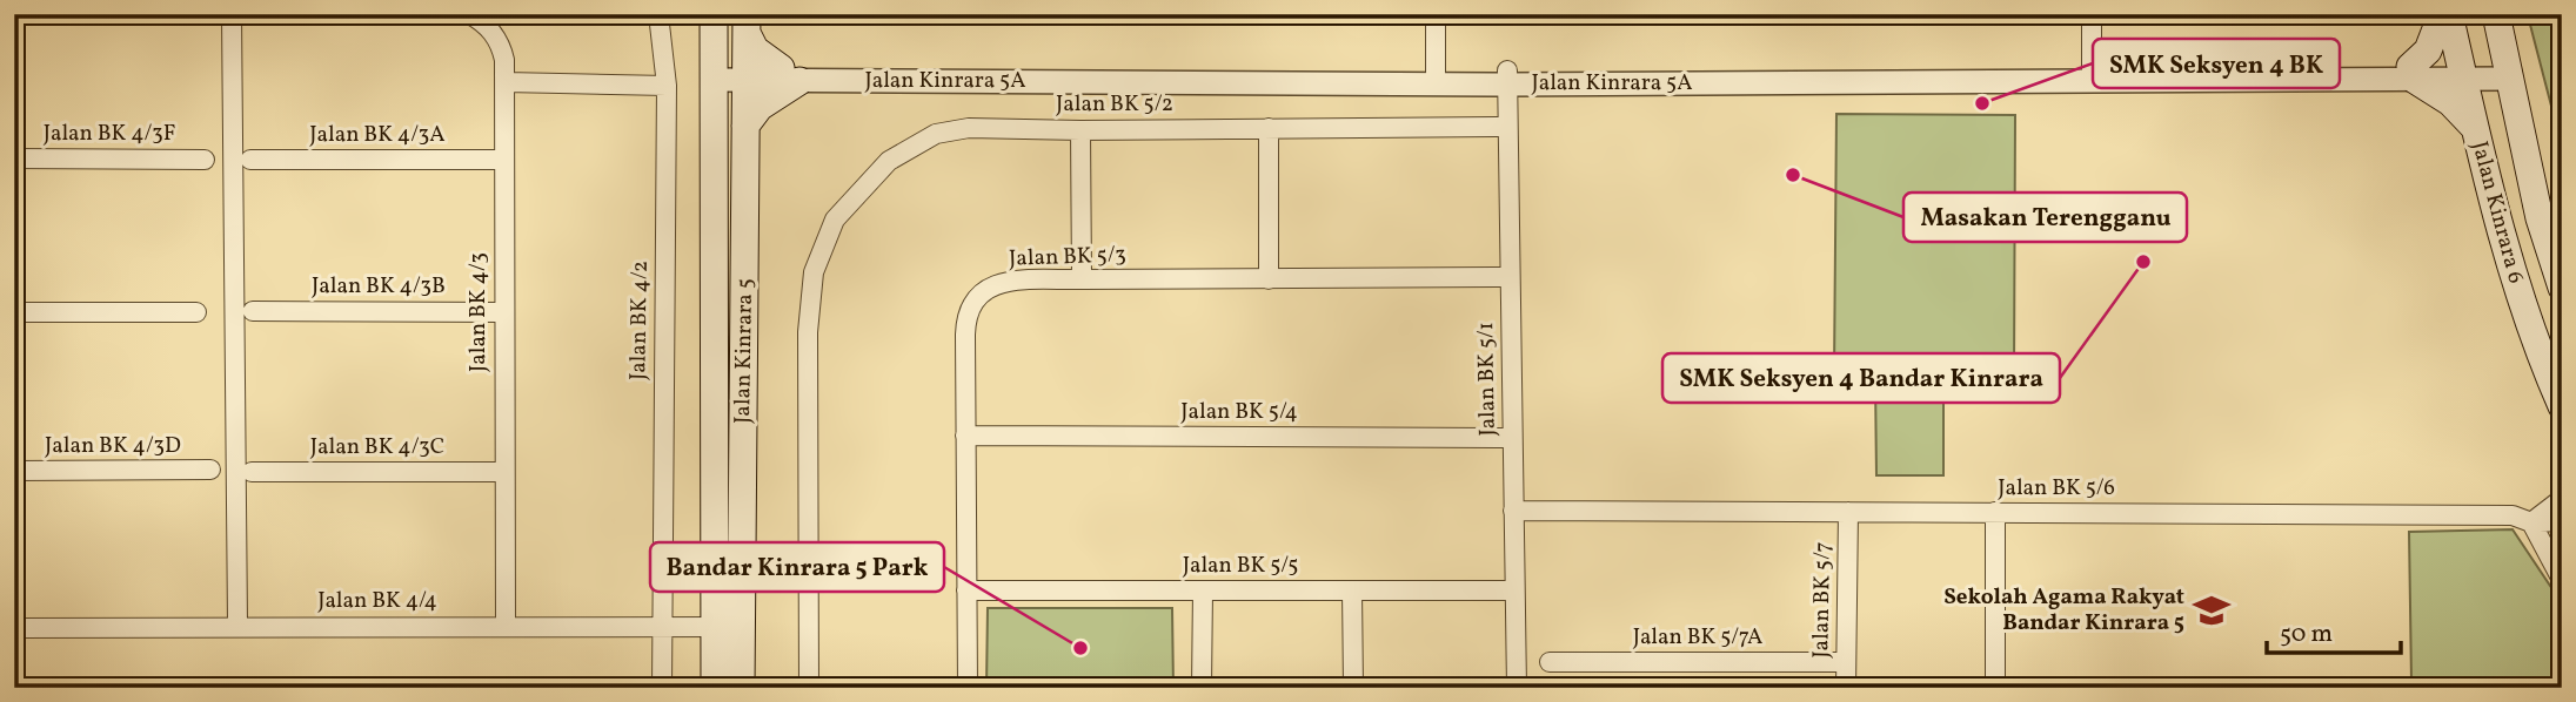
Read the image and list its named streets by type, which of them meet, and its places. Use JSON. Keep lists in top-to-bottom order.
{
  "streets": {
    "main road": ["Jalan Kinrara 6", "Jalan Kinrara 5"],
    "street": [
      "Jalan Kinrara 5A",
      "Jalan BK 5/2",
      "Jalan BK 4/3F",
      "Jalan BK 4/3A",
      "Jalan BK 5/3",
      "Jalan BK 4/3B",
      "Jalan BK 4/3",
      "Jalan BK 4/2",
      "Jalan BK 5/1",
      "Jalan BK 5/4",
      "Jalan BK 4/3D",
      "Jalan BK 4/3C",
      "Jalan BK 5/6",
      "Jalan BK 5/5",
      "Jalan BK 5/7",
      "Jalan BK 4/4",
      "Jalan BK 5/7A"
    ]
  },
  "crossings": [
    ["Jalan Kinrara 5A", "Jalan Kinrara 6"],
    ["Jalan Kinrara 5A", "Jalan Kinrara 5"],
    ["Jalan Kinrara 5A", "Jalan BK 5/1"],
    ["Jalan BK 5/2", "Jalan BK 5/1"],
    ["Jalan BK 4/3A", "Jalan BK 4/3"],
    ["Jalan BK 5/3", "Jalan BK 5/1"],
    ["Jalan BK 5/3", "Jalan BK 5/4"],
    ["Jalan BK 5/3", "Jalan BK 5/5"],
    ["Jalan BK 4/3B", "Jalan BK 4/3"],
    ["Jalan BK 4/3", "Jalan BK 4/3C"],
    ["Jalan BK 4/3", "Jalan BK 4/4"],
    ["Jalan BK 4/2", "Jalan BK 4/4"],
    ["Jalan Kinrara 5", "Jalan BK 4/4"],
    ["Jalan BK 5/1", "Jalan BK 5/4"],
    ["Jalan BK 5/1", "Jalan BK 5/6"],
    ["Jalan BK 5/1", "Jalan BK 5/5"],
    ["Jalan BK 5/6", "Jalan BK 5/7"],
    ["Jalan BK 5/7", "Jalan BK 5/7A"]
  ],
  "places": {
    "other": [
      "SMK Seksyen 4 BK",
      "Masakan Terengganu",
      "SMK Seksyen 4 Bandar Kinrara",
      "Bandar Kinrara 5 Park"
    ],
    "school or university": ["Sekolah Agama Rakyat Bandar Kinrara 5"]
  },
  "scale_bar": "50 m"
}
